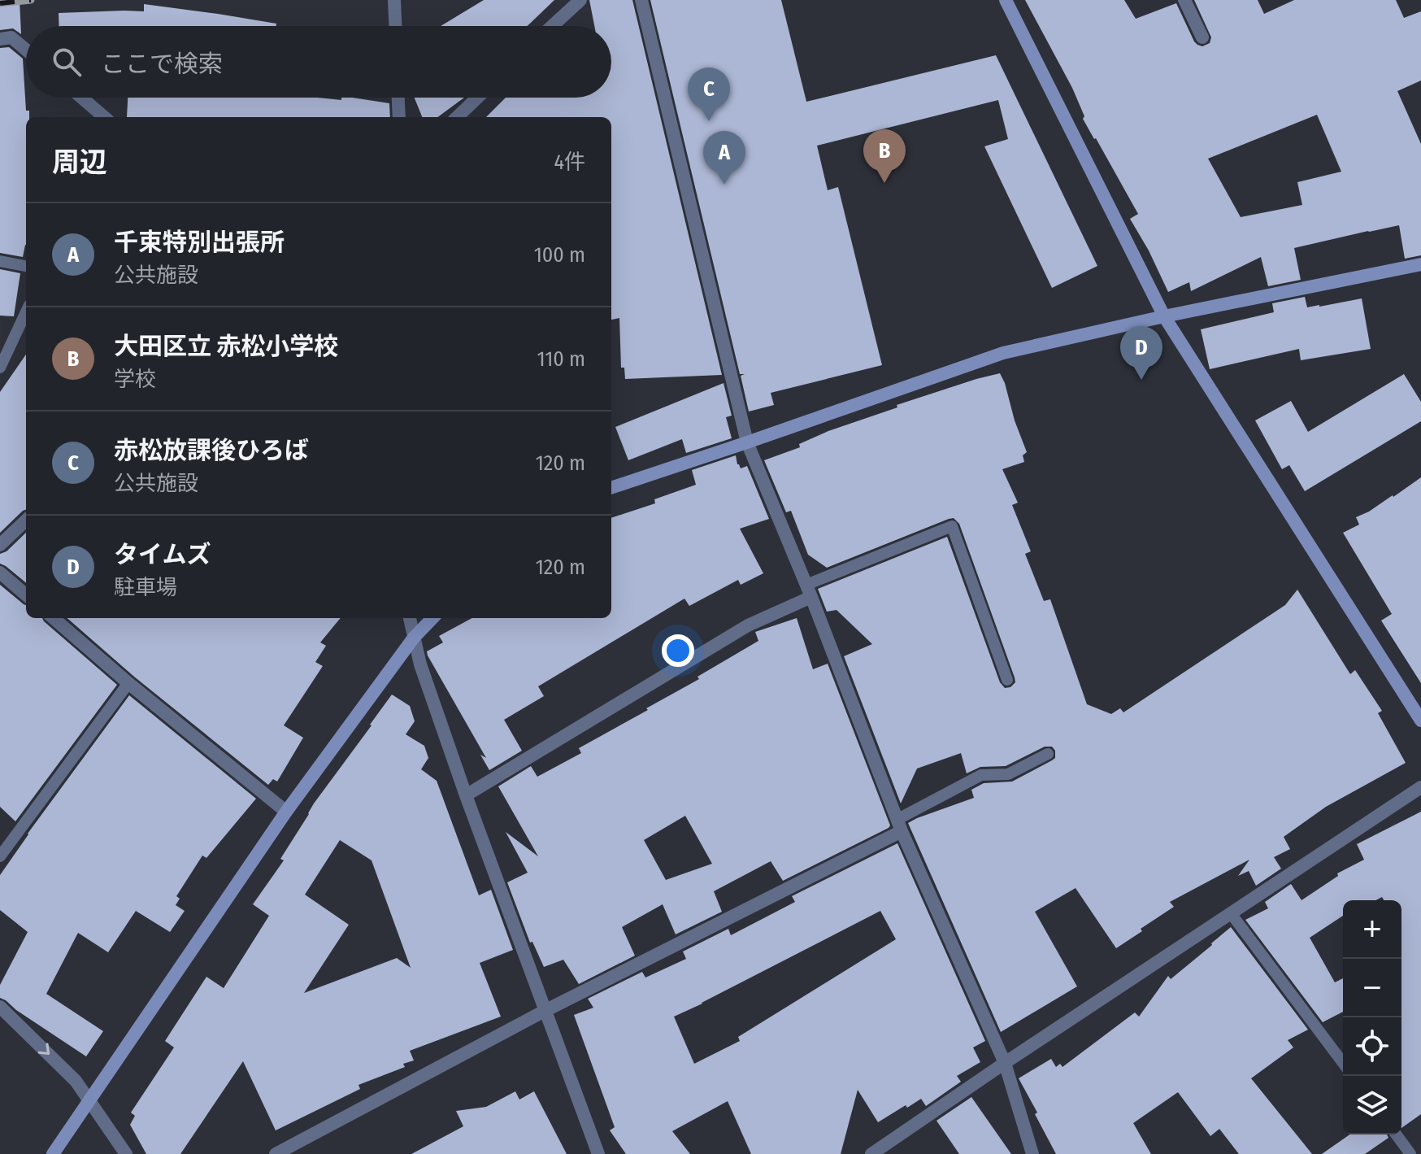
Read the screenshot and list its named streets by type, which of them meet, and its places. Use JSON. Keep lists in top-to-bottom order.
{
  "page": {
    "search": "ここで検索",
    "pins": [
      "C",
      "B",
      "A",
      "D"
    ],
    "heading": ["周辺", "4件"],
    "list": [
      {
        "mark": "A",
        "name": "千束特別出張所",
        "note": "公共施設",
        "value": "100 m"
      },
      {
        "mark": "B",
        "name": "大田区立 赤松小学校",
        "note": "学校",
        "value": "110 m"
      },
      {
        "mark": "C",
        "name": "赤松放課後ひろば",
        "note": "公共施設",
        "value": "120 m"
      },
      {
        "mark": "D",
        "name": "タイムズ",
        "note": "駐車場",
        "value": "120 m"
      }
    ],
    "map_buttons": ["+", "−"]
  }
}
